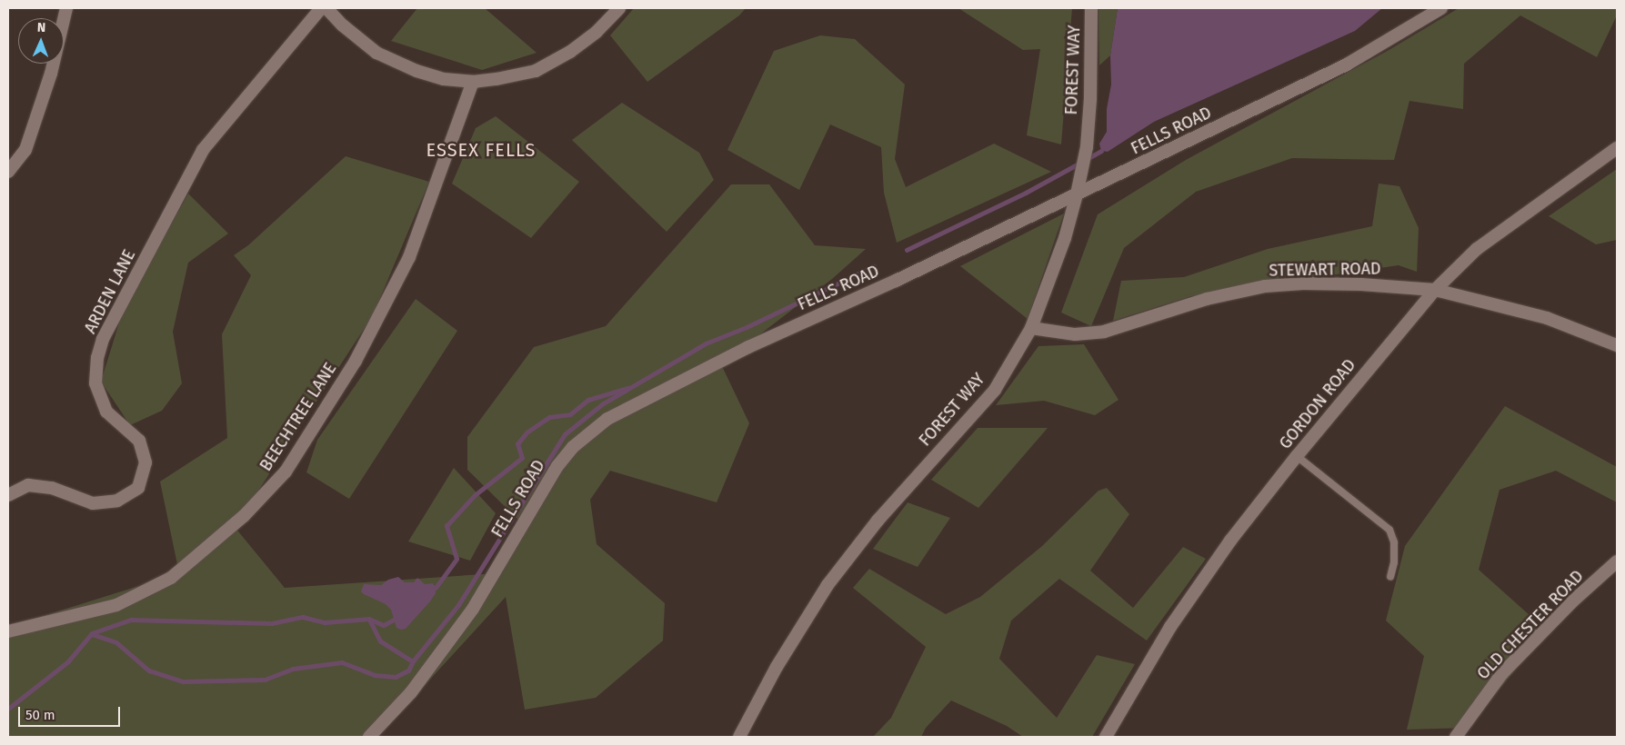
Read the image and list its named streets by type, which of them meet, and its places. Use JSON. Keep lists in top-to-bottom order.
{
  "streets": {
    "street": [
      "FOREST WAY",
      "FELLS ROAD",
      "STEWART ROAD",
      "ARDEN LANE",
      "GORDON ROAD",
      "BEECHTREE LANE",
      "OLD CHESTER ROAD"
    ]
  },
  "crossings": [
    ["FOREST WAY", "FELLS ROAD"],
    ["FOREST WAY", "STEWART ROAD"],
    ["STEWART ROAD", "GORDON ROAD"]
  ],
  "districts": ["ESSEX FELLS"],
  "scale_bar": "50 m",
  "north": "top"
}
